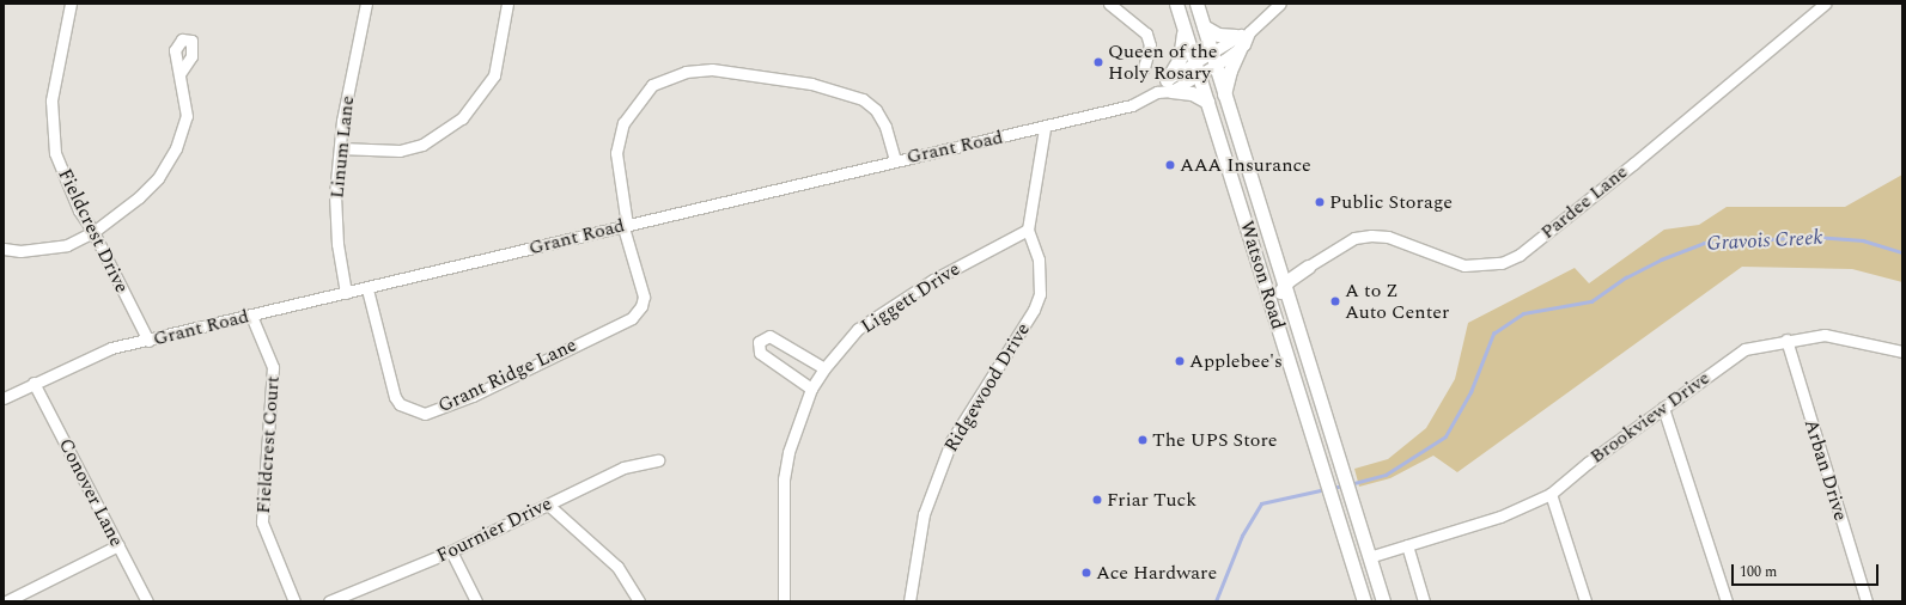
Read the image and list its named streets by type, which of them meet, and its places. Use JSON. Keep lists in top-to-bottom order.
{
  "streets": {
    "main road": ["Watson Road"],
    "street": [
      "Linum Lane",
      "Grant Road",
      "Pardee Lane",
      "Fieldcrest Drive",
      "Liggett Drive",
      "Grant Ridge Lane",
      "Ridgewood Drive",
      "Brookview Drive",
      "Fieldcrest Court",
      "Arban Drive",
      "Conover Lane",
      "Fournier Drive"
    ]
  },
  "crossings": [
    ["Linum Lane", "Grant Road"],
    ["Grant Road", "Fieldcrest Drive"],
    ["Grant Road", "Watson Road"],
    ["Grant Road", "Grant Ridge Lane"],
    ["Grant Road", "Fieldcrest Court"],
    ["Grant Road", "Conover Lane"],
    ["Watson Road", "Brookview Drive"],
    ["Liggett Drive", "Ridgewood Drive"],
    ["Brookview Drive", "Arban Drive"]
  ],
  "water": ["Gravois Creek"],
  "places": [
    "Queen of the Holy Rosary",
    "AAA Insurance",
    "Public Storage",
    "A to Z Auto Center",
    "Applebee's",
    "The UPS Store",
    "Friar Tuck",
    "Ace Hardware"
  ],
  "scale_bar": "100 m"
}
